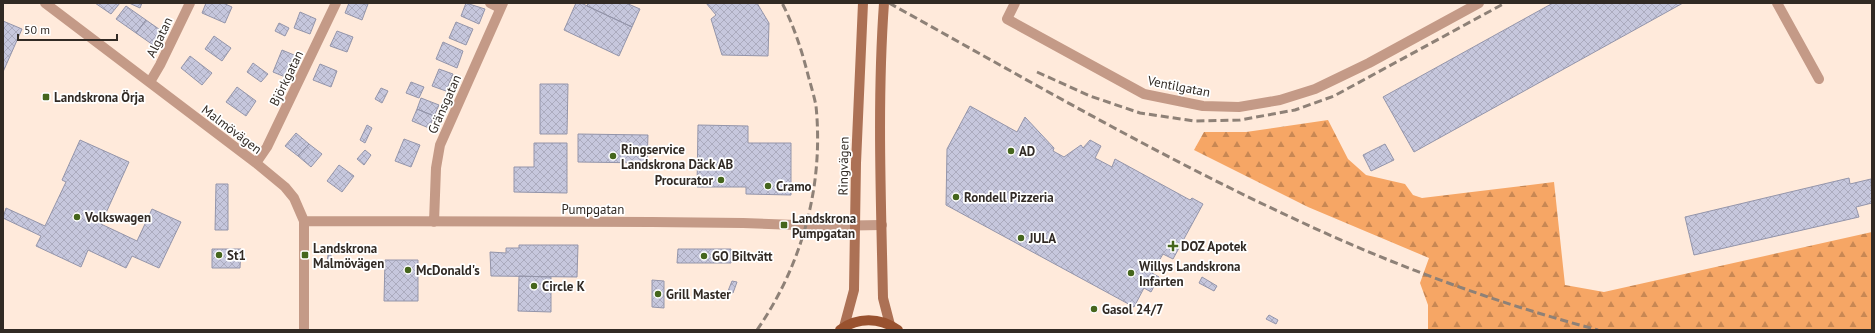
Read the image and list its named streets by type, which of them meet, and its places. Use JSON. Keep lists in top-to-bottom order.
{
  "streets": {
    "main road": ["Ringvägen"],
    "street": [
      "Algatan",
      "Björkgatan",
      "Ventilgatan",
      "Gränsgatan",
      "Malmövägen",
      "Pumpgatan"
    ]
  },
  "crossings": [
    ["Algatan", "Malmövägen"],
    ["Björkgatan", "Malmövägen"],
    ["Gränsgatan", "Pumpgatan"],
    ["Malmövägen", "Pumpgatan"],
    ["Ringvägen", "Pumpgatan"]
  ],
  "places": {
    "transit": ["Landskrona Örja", "Landskrona Pumpgatan", "Landskrona Malmövägen"],
    "other": [
      "AD",
      "Ringservice Landskrona Däck AB",
      "Procurator",
      "Cramo",
      "Rondell Pizzeria",
      "Volkswagen",
      "JULA",
      "St1",
      "GO Biltvätt",
      "McDonald's",
      "Willys Landskrona Infarten",
      "Circle K",
      "Grill Master",
      "Gasol 24/7"
    ],
    "health": ["DOZ Apotek"]
  },
  "scale_bar": "50 m"
}
